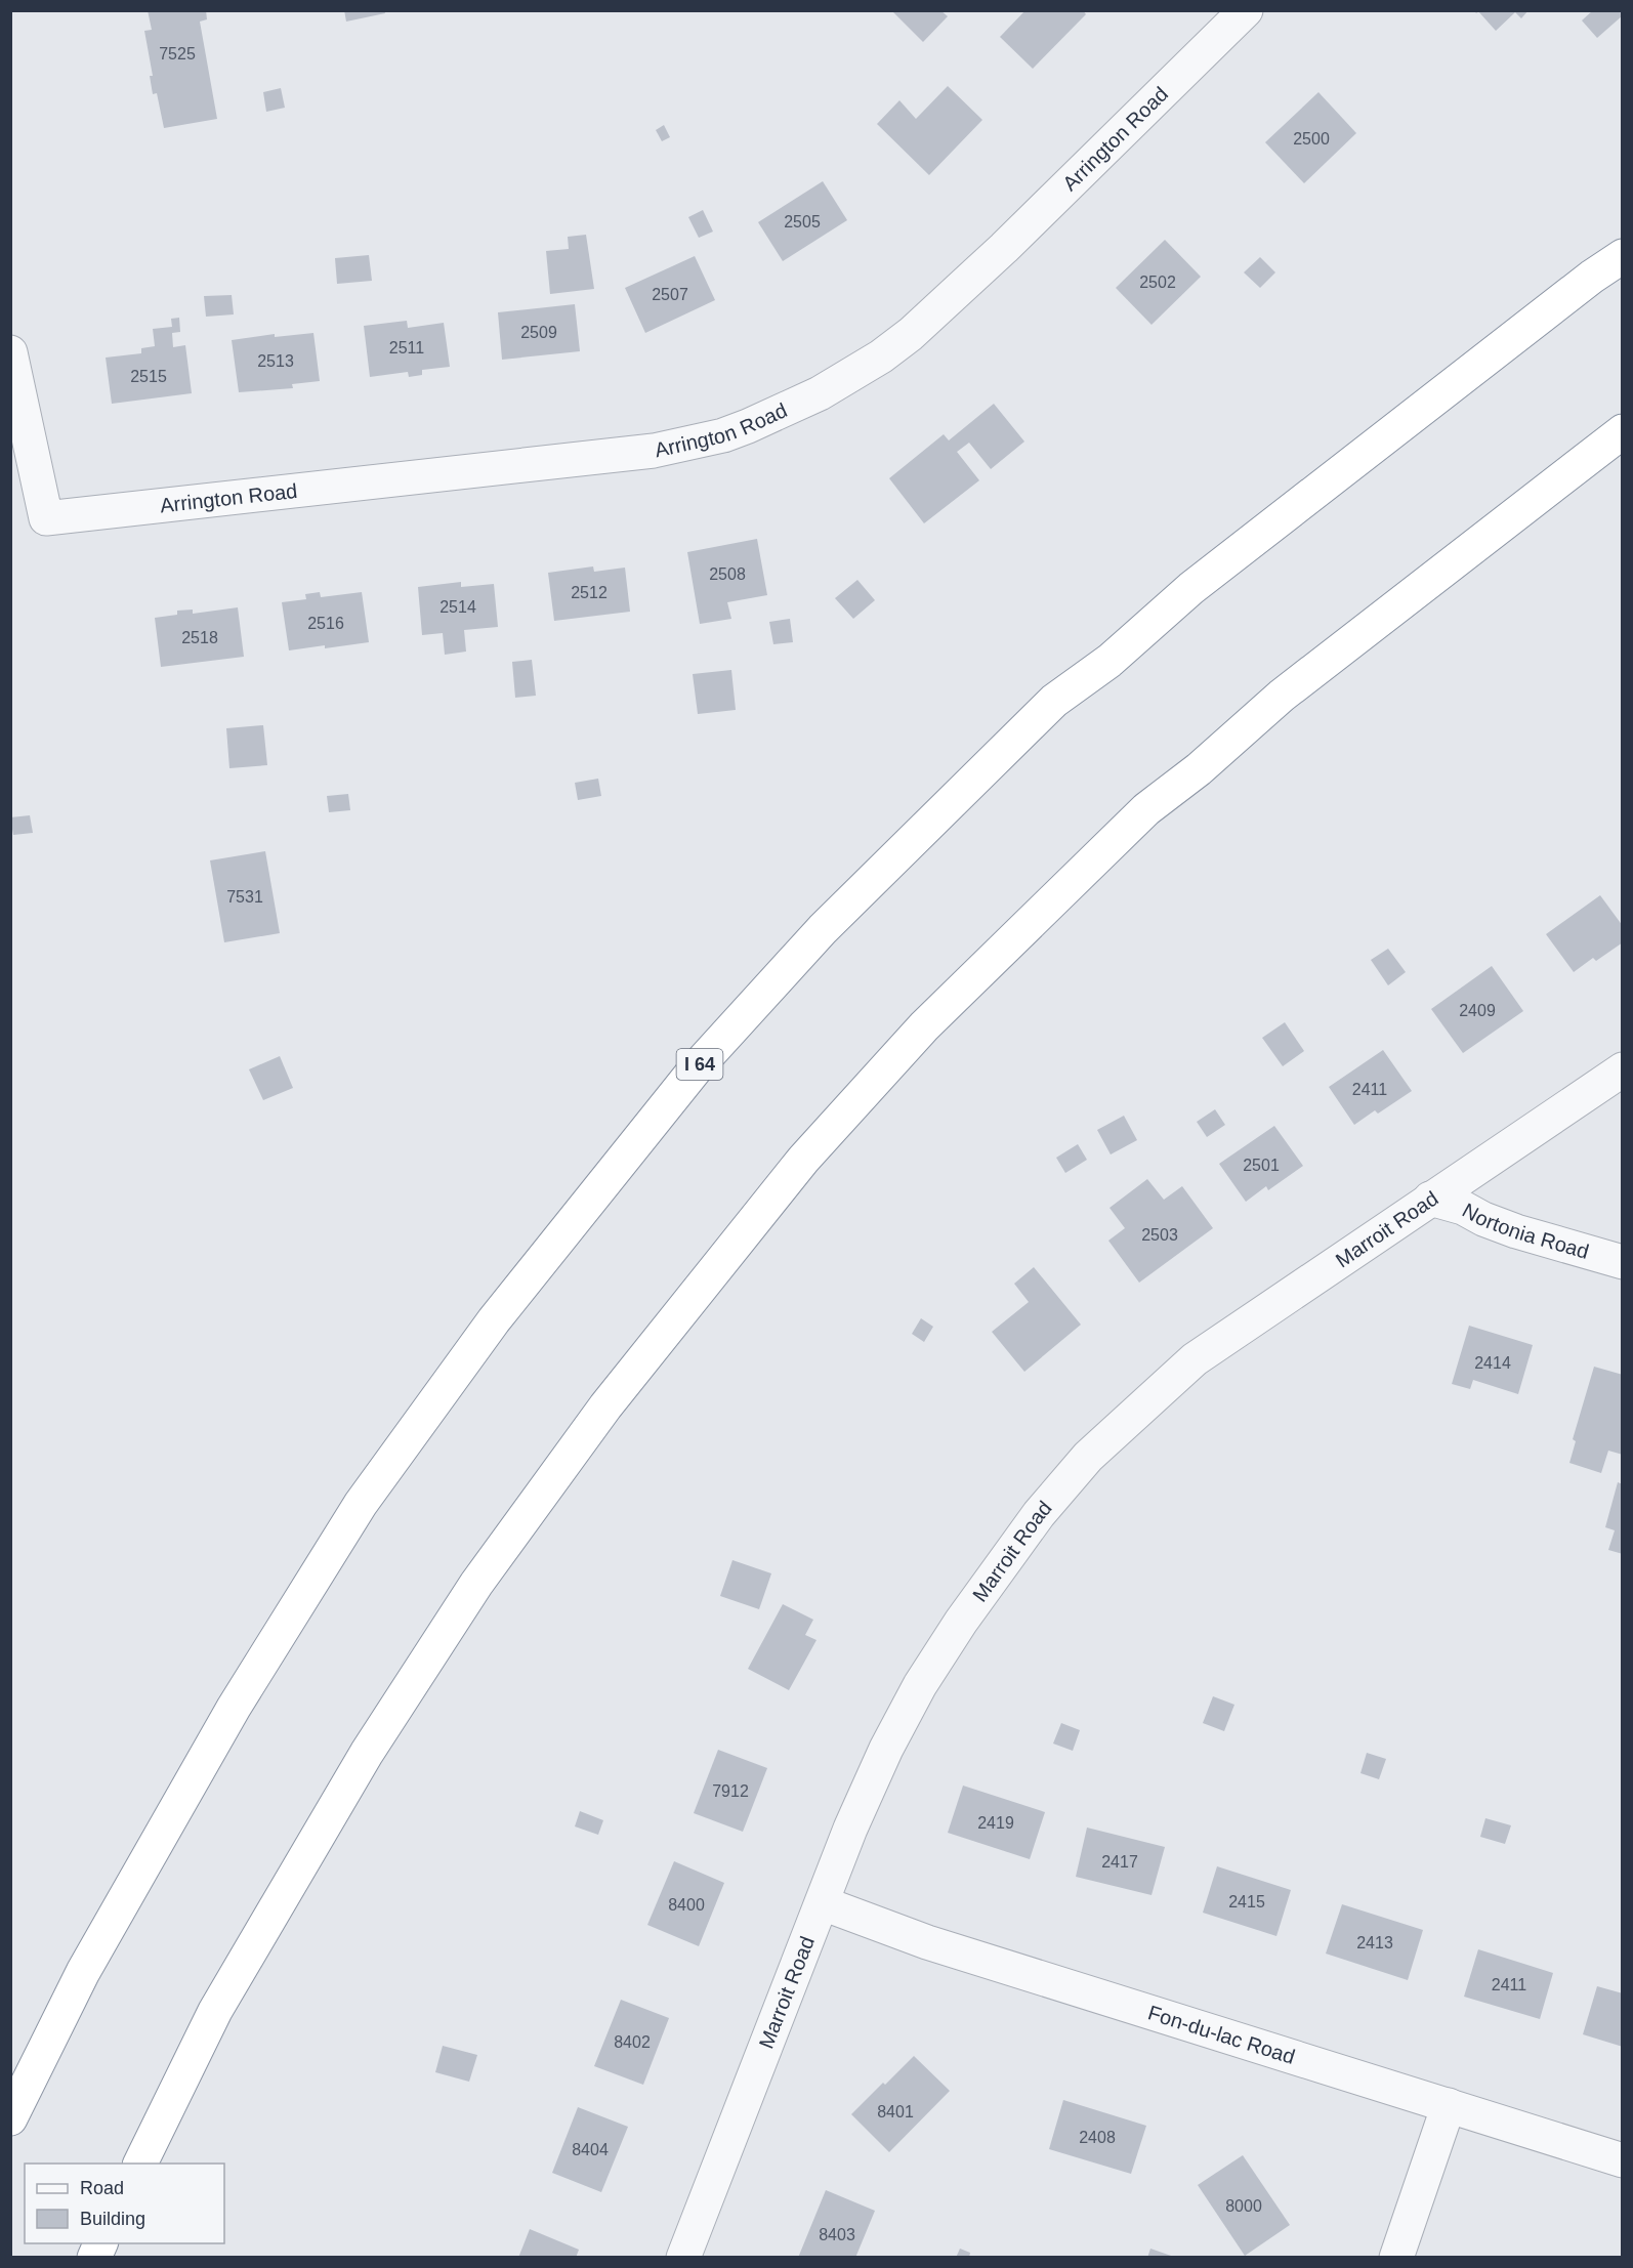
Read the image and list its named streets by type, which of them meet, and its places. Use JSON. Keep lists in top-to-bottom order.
{
  "streets": {
    "highway": ["I 64"],
    "street": [
      "Arrington Road",
      "Marroit Road",
      "Nortonia Road",
      "Fon-du-lac Road"
    ]
  },
  "crossings": [
    ["Marroit Road", "Nortonia Road"],
    ["Marroit Road", "Fon-du-lac Road"]
  ],
  "house_numbers": [
    "7525",
    "2500",
    "2505",
    "2502",
    "2507",
    "2509",
    "2511",
    "2513",
    "2515",
    "2508",
    "2512",
    "2514",
    "2516",
    "2518",
    "7531",
    "2409",
    "2411",
    "2501",
    "2503",
    "2414",
    "7912",
    "2419",
    "2417",
    "2415",
    "8400",
    "2413",
    "2411",
    "8402",
    "8401",
    "2408",
    "8404",
    "8000",
    "8403"
  ],
  "legend": ["Road", "Building"]
}
